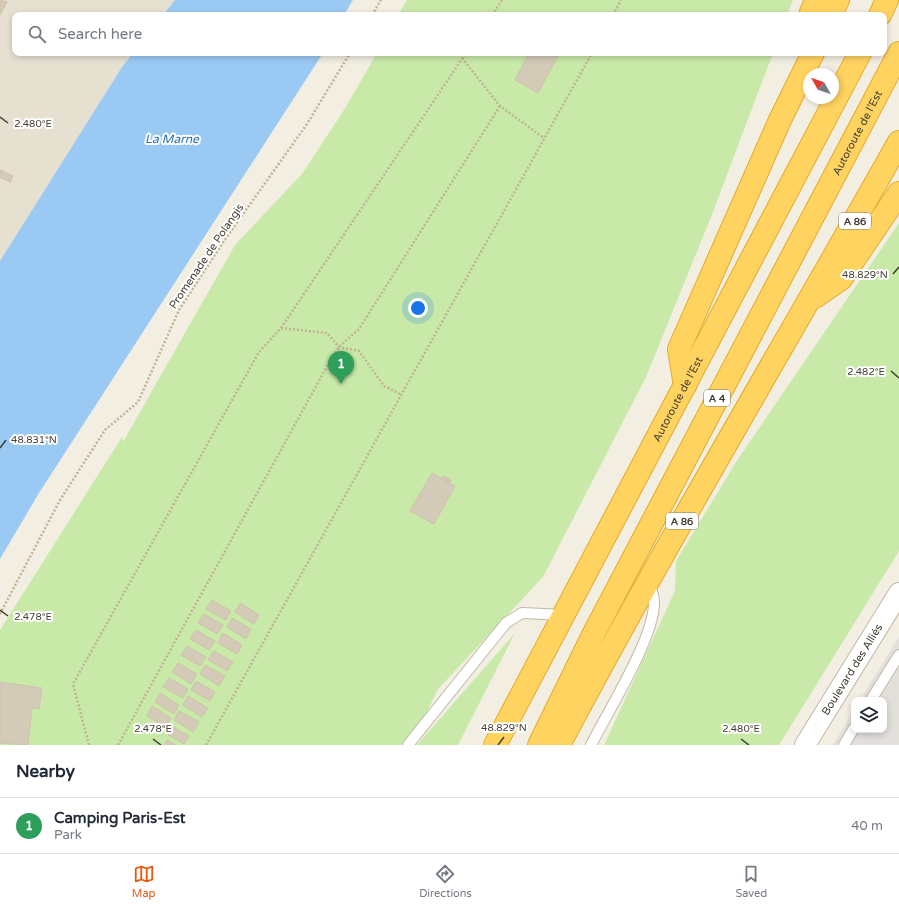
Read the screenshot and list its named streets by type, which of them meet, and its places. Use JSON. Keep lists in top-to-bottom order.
{
  "streets": {
    "highway": ["Autoroute de l’Est", "A 86", "A 4"],
    "street": ["Boulevard des Alliés"],
    "path": ["Promenade de Polangis"]
  },
  "water": ["La Marne"],
  "north": "top left",
  "page": {
    "search": "Search here",
    "pins": "1",
    "heading": "Nearby",
    "list": [
      {
        "mark": "1",
        "name": "Camping Paris-Est",
        "note": "Park",
        "value": "40 m"
      }
    ],
    "nav": ["Map", "Directions", "Saved"]
  },
  "coordinates": [
    "2.480°E",
    "48.829°N",
    "2.482°E",
    "48.831°N",
    "2.478°E"
  ]
}
